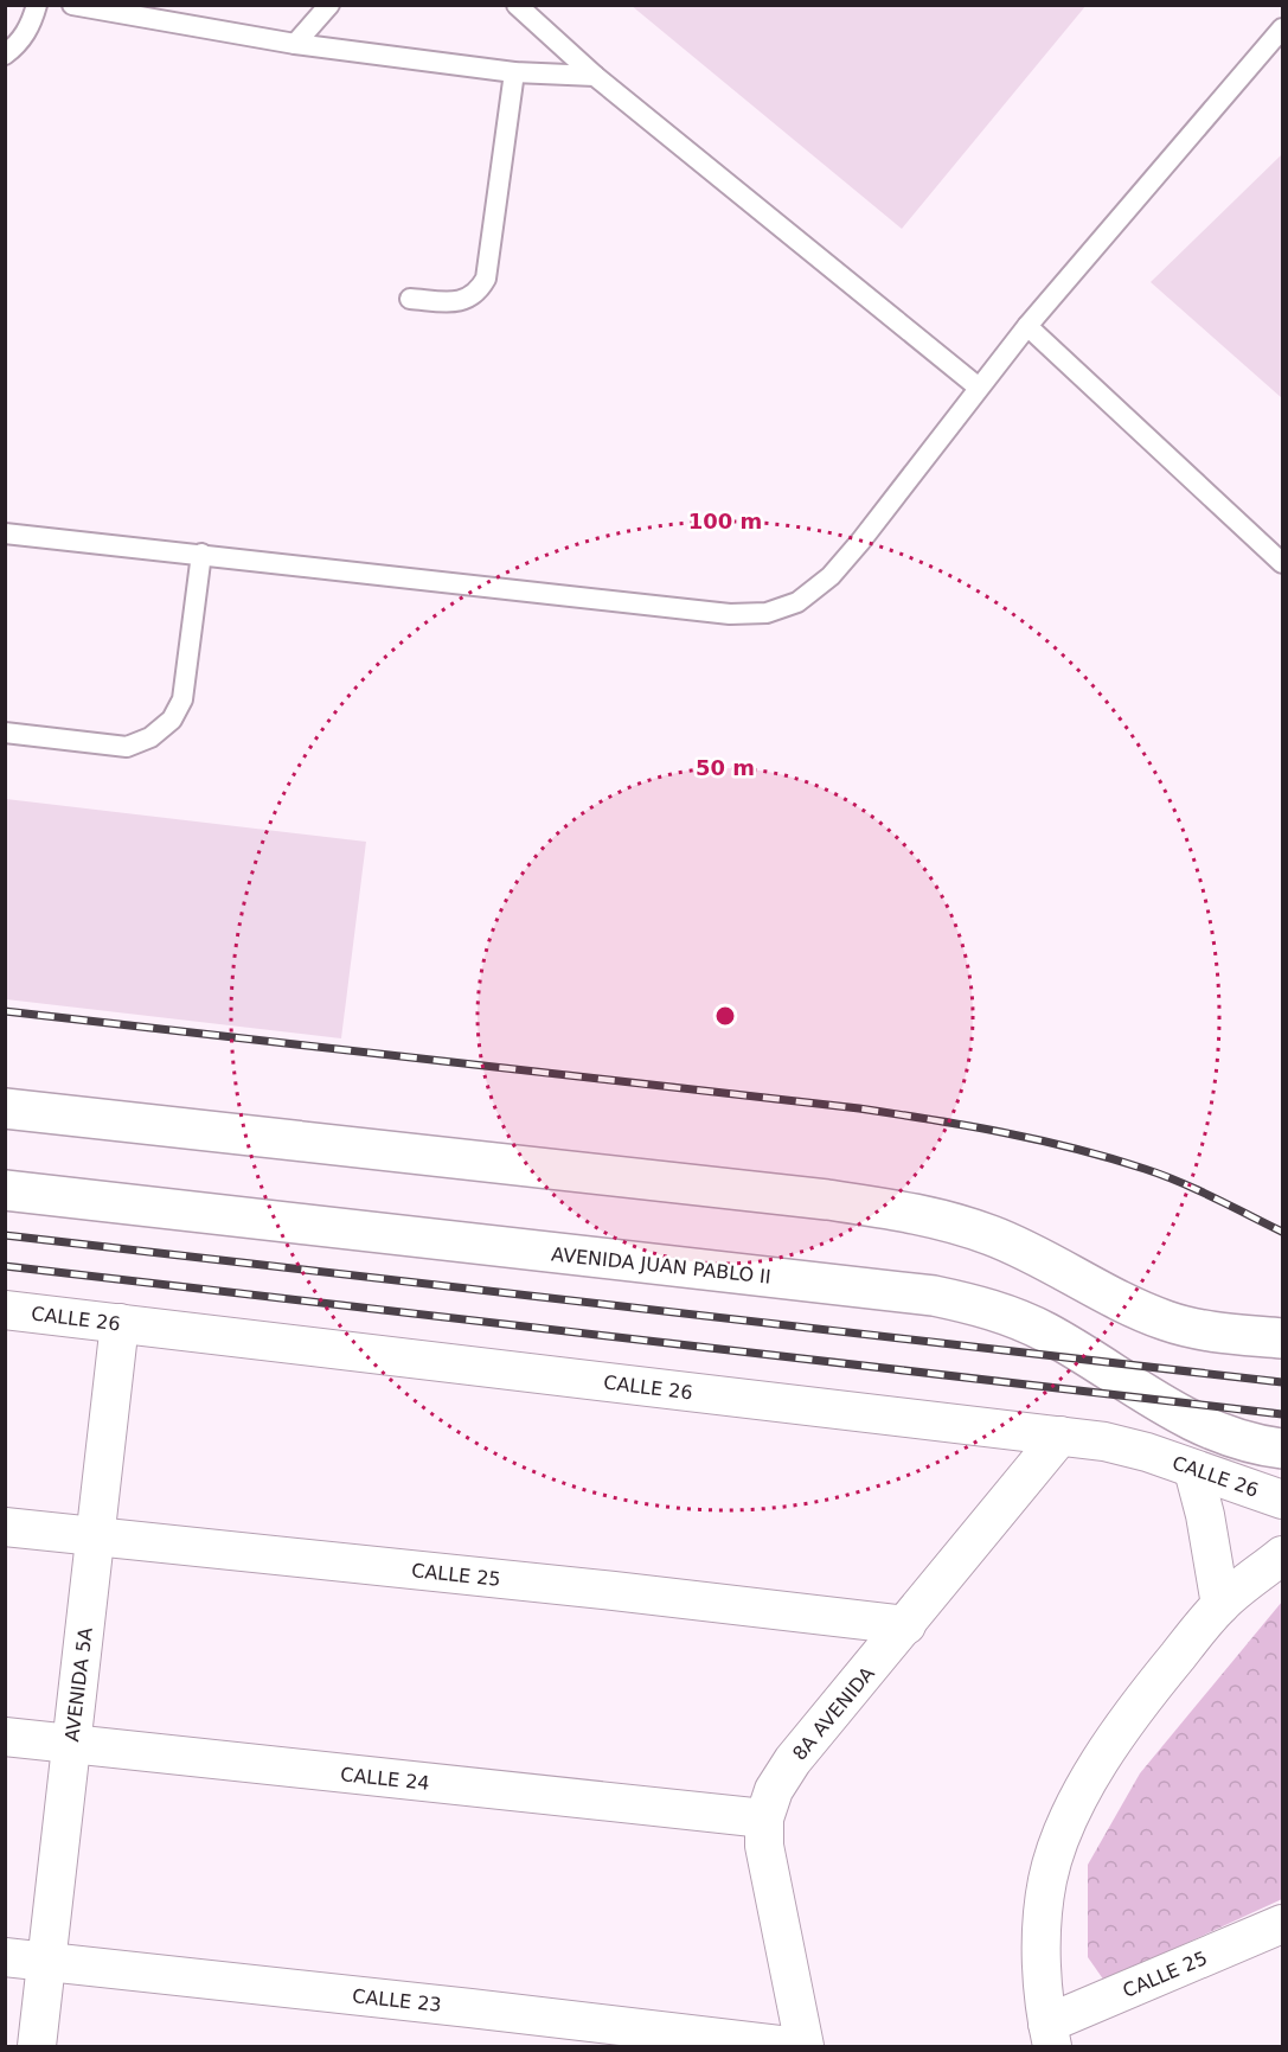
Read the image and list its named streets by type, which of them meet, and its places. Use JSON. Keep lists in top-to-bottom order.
{
  "streets": {
    "main road": ["AVENIDA JUAN PABLO II"],
    "street": [
      "CALLE 26",
      "CALLE 25",
      "AVENIDA 5A",
      "8A AVENIDA",
      "CALLE 24",
      "CALLE 23"
    ]
  },
  "crossings": [
    ["CALLE 26", "AVENIDA 5A"],
    ["CALLE 26", "8A AVENIDA"],
    ["CALLE 25", "AVENIDA 5A"],
    ["CALLE 25", "8A AVENIDA"],
    ["AVENIDA 5A", "CALLE 24"],
    ["AVENIDA 5A", "CALLE 23"],
    ["8A AVENIDA", "CALLE 24"]
  ],
  "rings": ["100 m", "50 m"]
}
